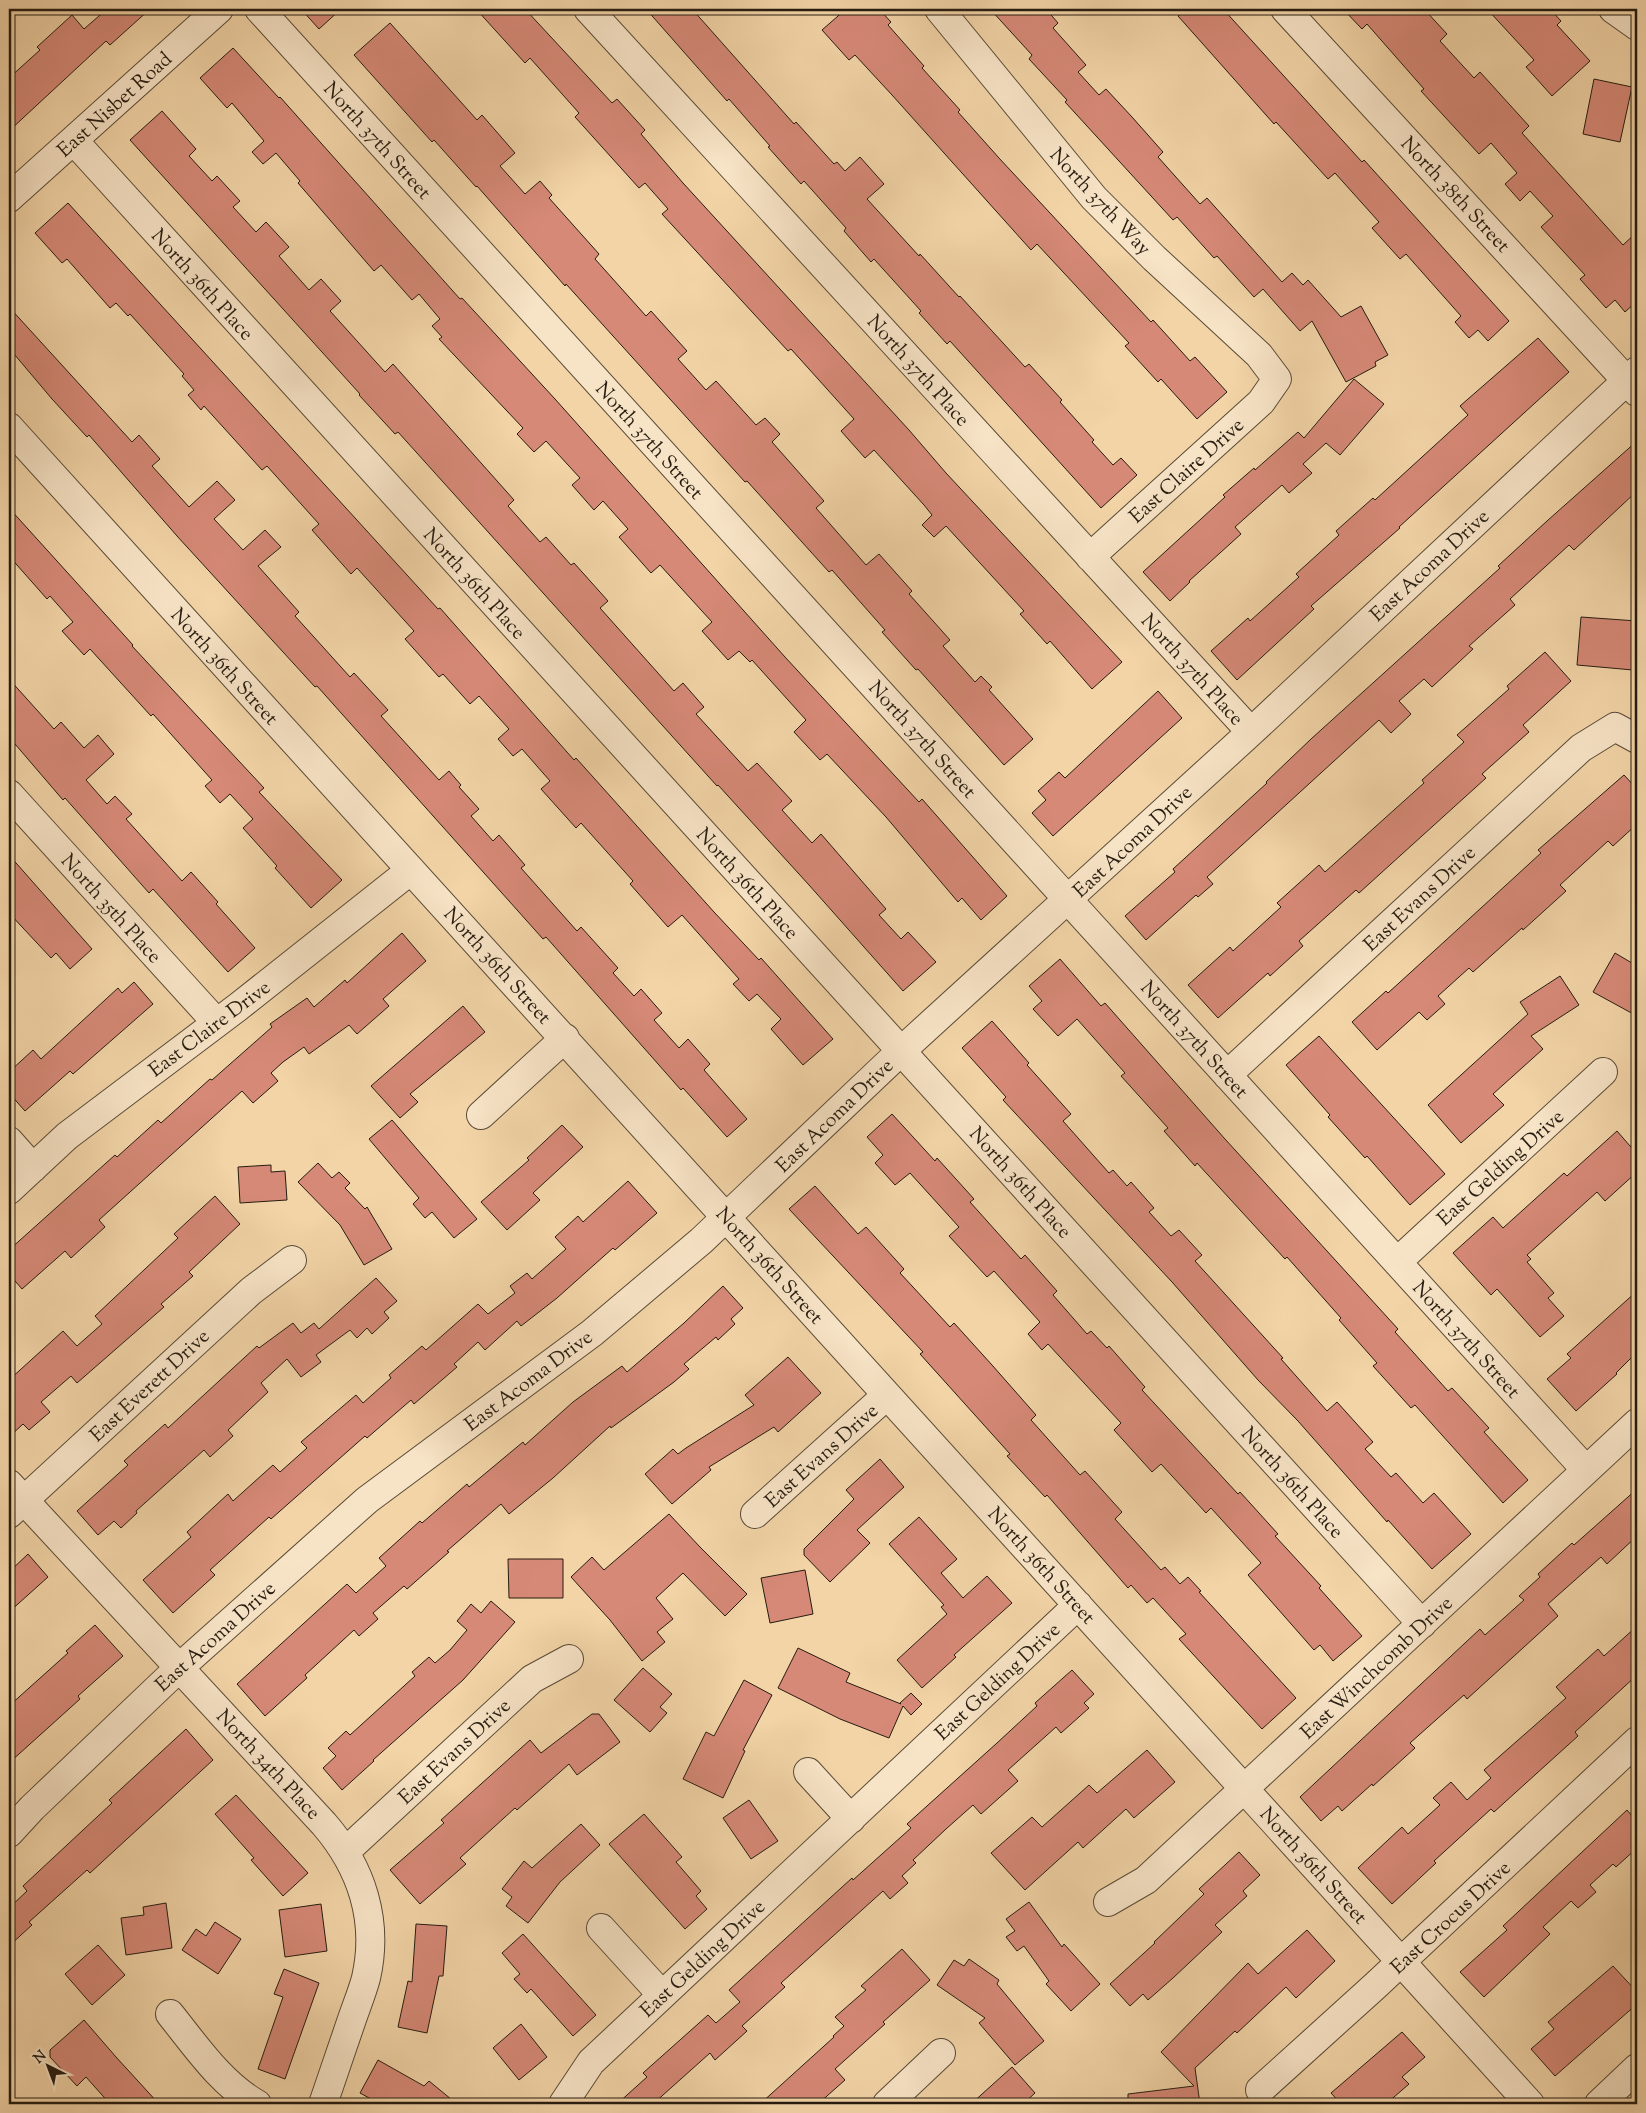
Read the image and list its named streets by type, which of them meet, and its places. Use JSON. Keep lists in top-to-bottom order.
{
  "streets": {
    "street": [
      "East Nisbet Road",
      "North 37th Street",
      "North 38th Street",
      "North 37th Way",
      "North 36th Place",
      "North 37th Place",
      "East Claire Drive",
      "East Acoma Drive",
      "North 36th Street",
      "East Evans Drive",
      "North 35th Place",
      "East Gelding Drive",
      "East Everett Drive",
      "East Winchcomb Drive",
      "North 34th Place",
      "East Crocus Drive"
    ]
  },
  "crossings": [
    ["East Nisbet Road", "North 36th Place"],
    ["North 37th Street", "East Acoma Drive"],
    ["North 37th Street", "East Evans Drive"],
    ["North 37th Street", "East Gelding Drive"],
    ["North 37th Street", "East Winchcomb Drive"],
    ["North 38th Street", "East Acoma Drive"],
    ["North 37th Way", "East Claire Drive"],
    ["North 36th Place", "East Acoma Drive"],
    ["North 36th Place", "East Winchcomb Drive"],
    ["North 37th Place", "East Claire Drive"],
    ["North 37th Place", "East Acoma Drive"],
    ["East Claire Drive", "North 36th Street"],
    ["East Claire Drive", "North 35th Place"],
    ["East Acoma Drive", "North 36th Street"],
    ["East Acoma Drive", "North 34th Place"],
    ["North 36th Street", "East Evans Drive"],
    ["North 36th Street", "East Gelding Drive"],
    ["North 36th Street", "East Winchcomb Drive"],
    ["North 36th Street", "East Crocus Drive"],
    ["East Evans Drive", "North 34th Place"],
    ["East Everett Drive", "North 34th Place"]
  ],
  "north": "top left"
}
